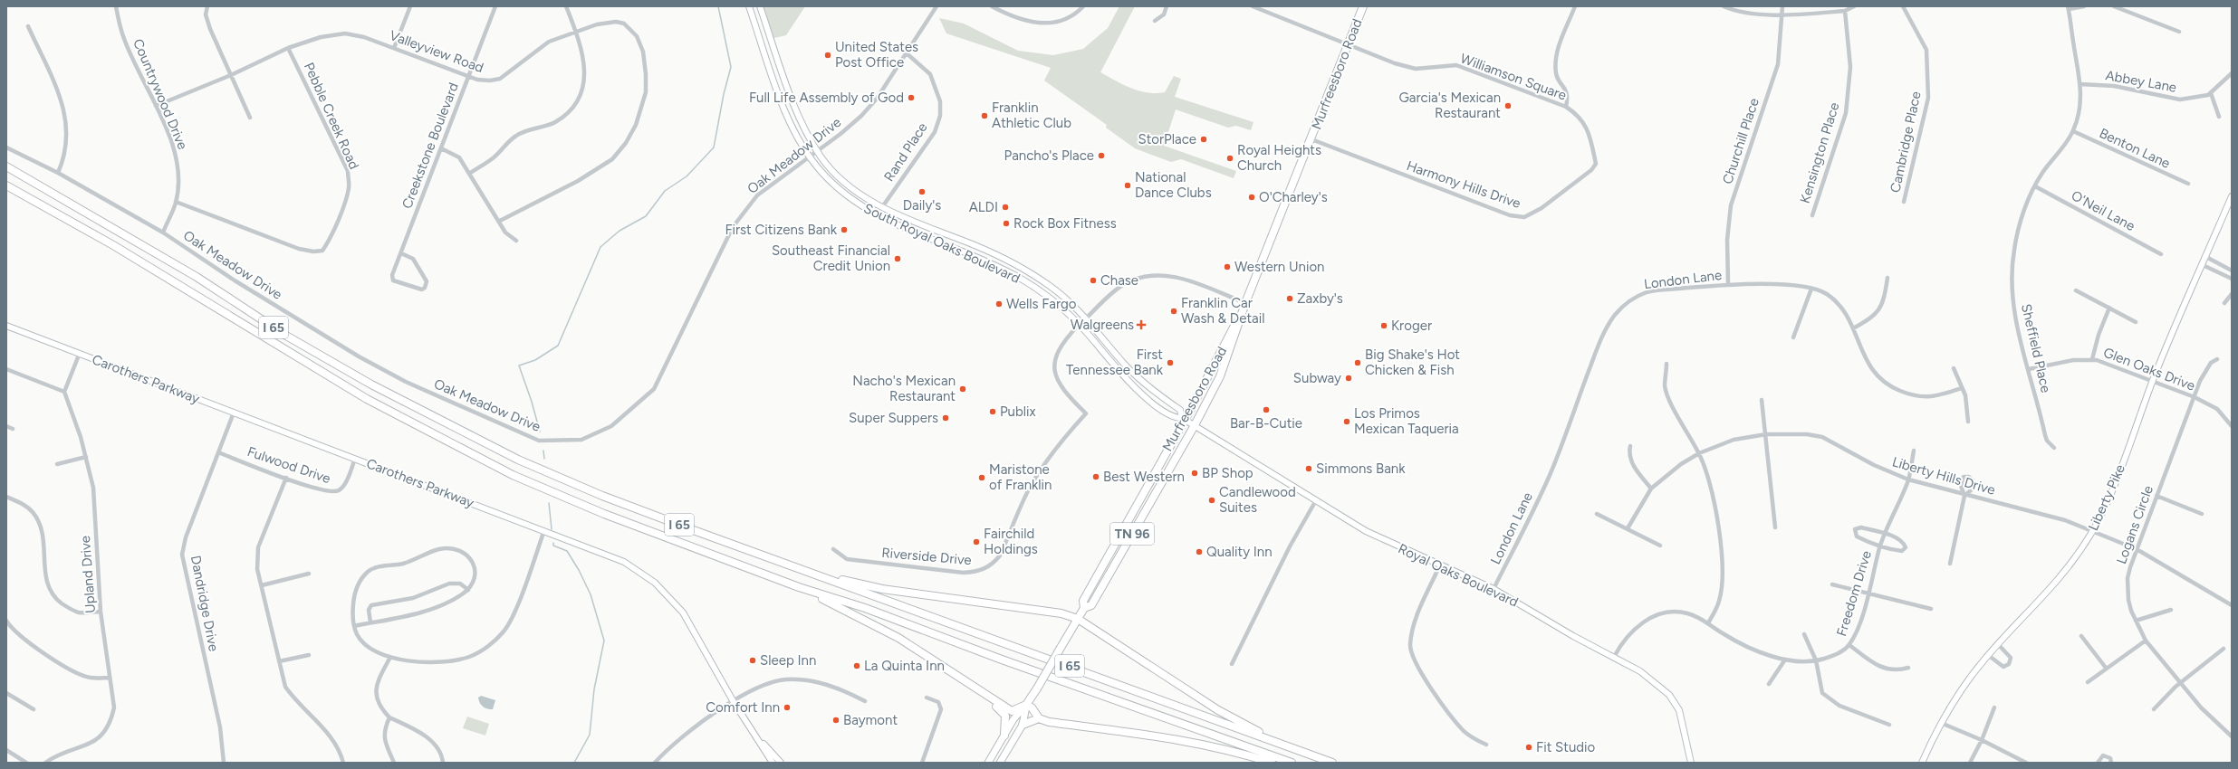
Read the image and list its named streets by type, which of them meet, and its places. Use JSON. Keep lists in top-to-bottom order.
{
  "streets": {
    "highway": ["Murfreesboro Road", "I 65", "TN 96"],
    "main road": [
      "South Royal Oaks Boulevard",
      "Carothers Parkway",
      "Liberty Pike",
      "Royal Oaks Boulevard"
    ],
    "street": [
      "Valleyview Road",
      "Williamson Square",
      "Abbey Lane",
      "Countrywood Drive",
      "Pebble Creek Road",
      "Churchill Place",
      "Cambridge Place",
      "Creekstone Boulevard",
      "Benton Lane",
      "Rand Place",
      "Kensington Place",
      "Oak Meadow Drive",
      "Harmony Hills Drive",
      "O'Neil Lane",
      "London Lane",
      "Sheffield Place",
      "Glen Oaks Drive",
      "Fulwood Drive",
      "Liberty Hills Drive",
      "Logans Circle",
      "Riverside Drive",
      "Upland Drive",
      "Freedom Drive",
      "Dandridge Drive"
    ]
  },
  "crossings": [
    ["Valleyview Road", "Countrywood Drive"],
    ["Valleyview Road", "Pebble Creek Road"],
    ["Valleyview Road", "Creekstone Boulevard"],
    ["Murfreesboro Road", "Williamson Square"],
    ["Murfreesboro Road", "Harmony Hills Drive"],
    ["Murfreesboro Road", "South Royal Oaks Boulevard"],
    ["Murfreesboro Road", "Royal Oaks Boulevard"],
    ["Williamson Square", "Harmony Hills Drive"],
    ["Abbey Lane", "Sheffield Place"],
    ["Countrywood Drive", "Pebble Creek Road"],
    ["Countrywood Drive", "Oak Meadow Drive"],
    ["Churchill Place", "London Lane"],
    ["Benton Lane", "Sheffield Place"],
    ["Rand Place", "Oak Meadow Drive"],
    ["Rand Place", "South Royal Oaks Boulevard"],
    ["Oak Meadow Drive", "South Royal Oaks Boulevard"],
    ["O'Neil Lane", "Sheffield Place"],
    ["South Royal Oaks Boulevard", "Riverside Drive"],
    ["South Royal Oaks Boulevard", "Royal Oaks Boulevard"],
    ["London Lane", "Royal Oaks Boulevard"],
    ["Sheffield Place", "Glen Oaks Drive"],
    ["Glen Oaks Drive", "Liberty Pike"],
    ["Glen Oaks Drive", "Logans Circle"],
    ["Carothers Parkway", "Fulwood Drive"],
    ["Carothers Parkway", "Dandridge Drive"],
    ["Fulwood Drive", "Dandridge Drive"],
    ["Liberty Hills Drive", "Liberty Pike"],
    ["Liberty Hills Drive", "Logans Circle"],
    ["Liberty Hills Drive", "Freedom Drive"],
    ["Royal Oaks Boulevard", "Freedom Drive"]
  ],
  "places": {
    "other": [
      "United States Post Office",
      "Full Life Assembly of God",
      "Garcia's Mexican Restaurant",
      "Franklin Athletic Club",
      "StorPlace",
      "Pancho's Place",
      "Royal Heights Church",
      "National Dance Clubs",
      "Daily's",
      "O'Charley's",
      "ALDI",
      "Rock Box Fitness",
      "First Citizens Bank",
      "Southeast Financial Credit Union",
      "Western Union",
      "Chase",
      "Zaxby's",
      "Wells Fargo",
      "Franklin Car Wash & Detail",
      "Kroger",
      "First Tennessee Bank",
      "Big Shake's Hot Chicken & Fish",
      "Subway",
      "Nacho's Mexican Restaurant",
      "Bar-B-Cutie",
      "Publix",
      "Super Suppers",
      "Los Primos Mexican Taqueria",
      "Simmons Bank",
      "BP Shop",
      "Best Western",
      "Maristone of Franklin",
      "Candlewood Suites",
      "Fairchild Holdings",
      "Quality Inn",
      "Sleep Inn",
      "La Quinta Inn",
      "Comfort Inn",
      "Baymont",
      "Fit Studio"
    ],
    "health": ["Walgreens"]
  }
}
